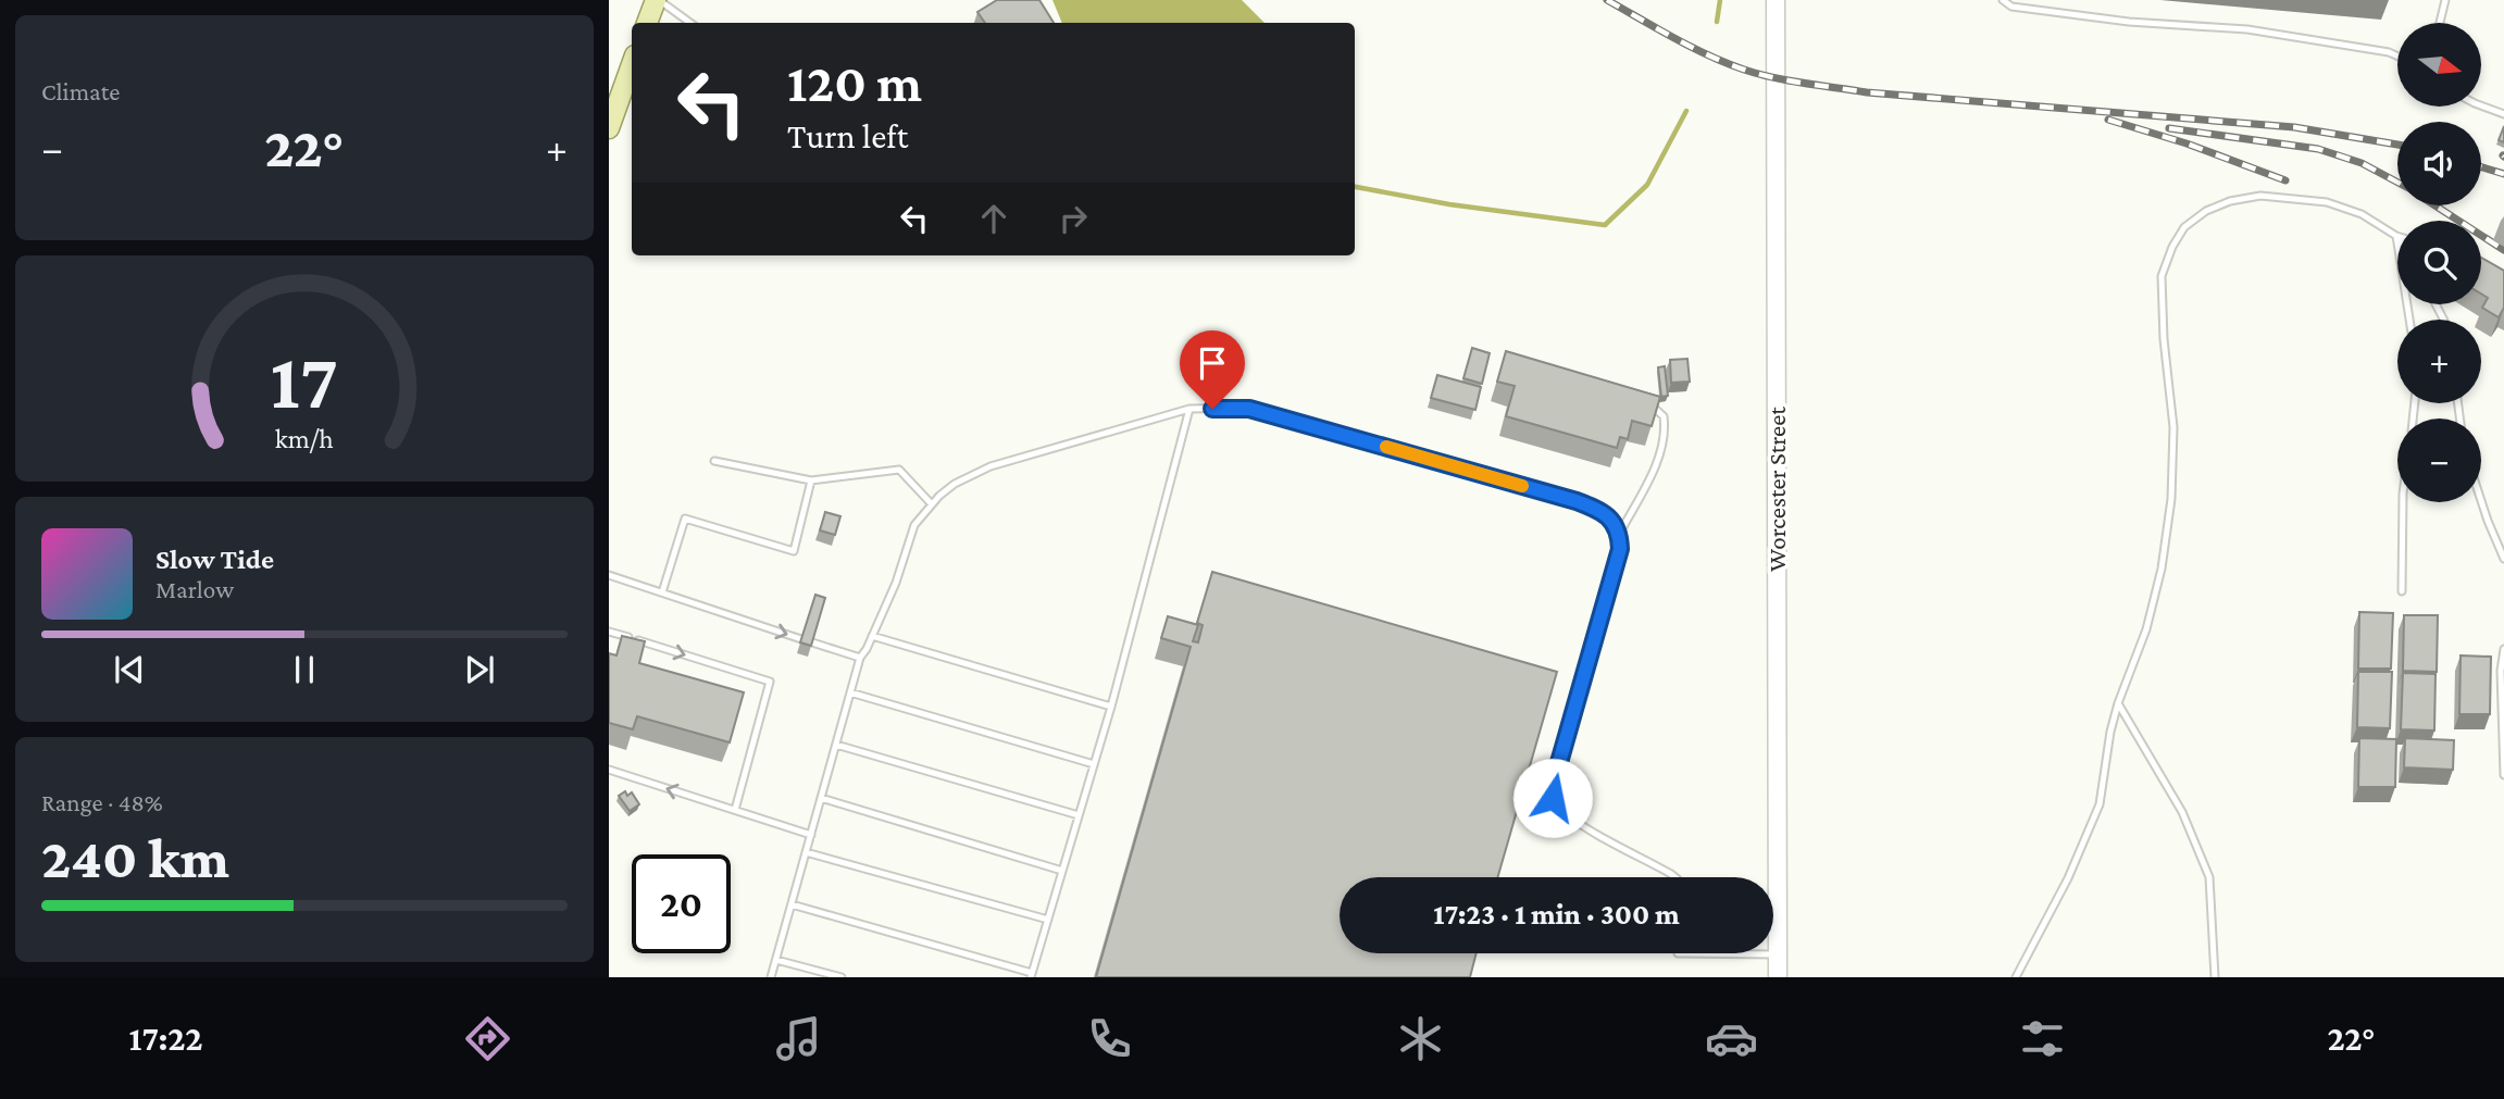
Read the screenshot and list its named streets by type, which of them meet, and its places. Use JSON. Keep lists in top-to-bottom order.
{
  "streets": {
    "main road": ["Worcester Street"]
  },
  "north": "right",
  "page": {
    "tile": [
      "Climate",
      ["Range · 48%", "240 km"]
    ],
    "map_buttons": ["+", "−"],
    "turn": ["120 m", "Turn left"],
    "heat": ["−", "22°", "+"],
    "song": ["Slow Tide", "Marlow"],
    "limit": "20",
    "trip": "17:23 · 1 min · 300 m",
    "tabs": ["17:22", "22°"],
    "gauge": ["17", "km/h"]
  }
}
